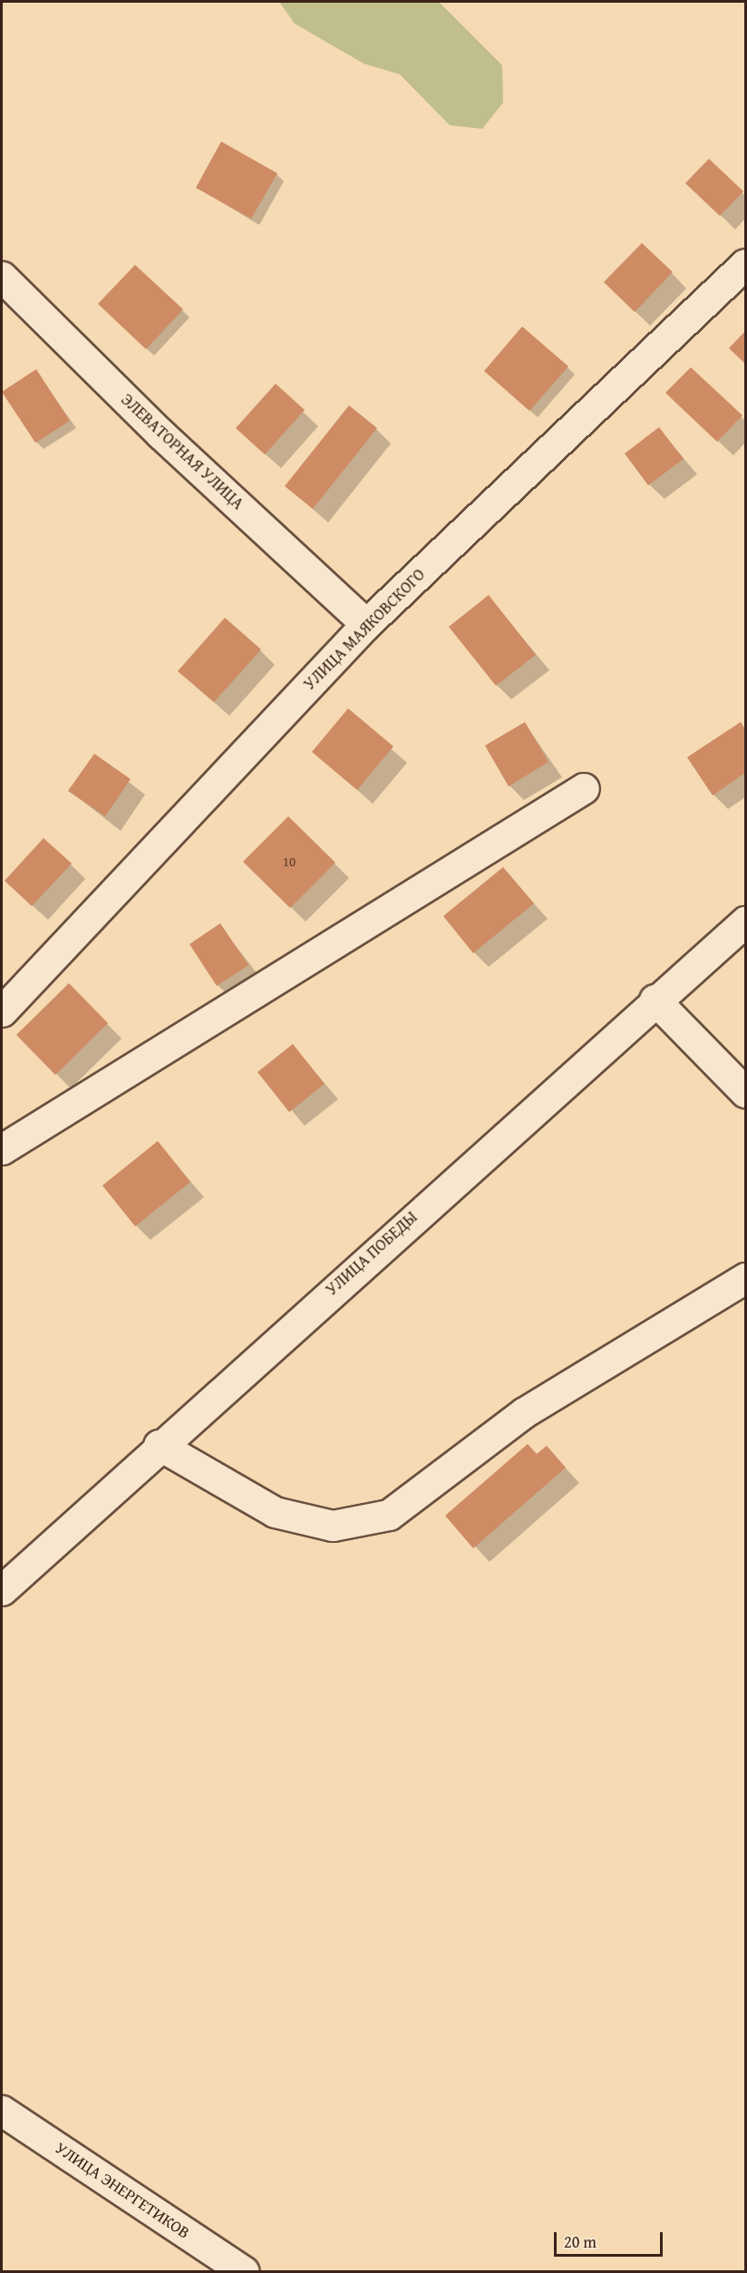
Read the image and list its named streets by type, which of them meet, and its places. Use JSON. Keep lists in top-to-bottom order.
{
  "streets": {
    "street": [
      "ЭЛЕВАТОРНАЯ УЛИЦА",
      "УЛИЦА МАЯКОВСКОГО",
      "УЛИЦА ПОБЕДЫ",
      "УЛИЦА ЭНЕРГЕТИКОВ"
    ]
  },
  "crossings": [
    ["ЭЛЕВАТОРНАЯ УЛИЦА", "УЛИЦА МАЯКОВСКОГО"]
  ],
  "house_numbers": ["10"],
  "scale_bar": "20 m"
}
